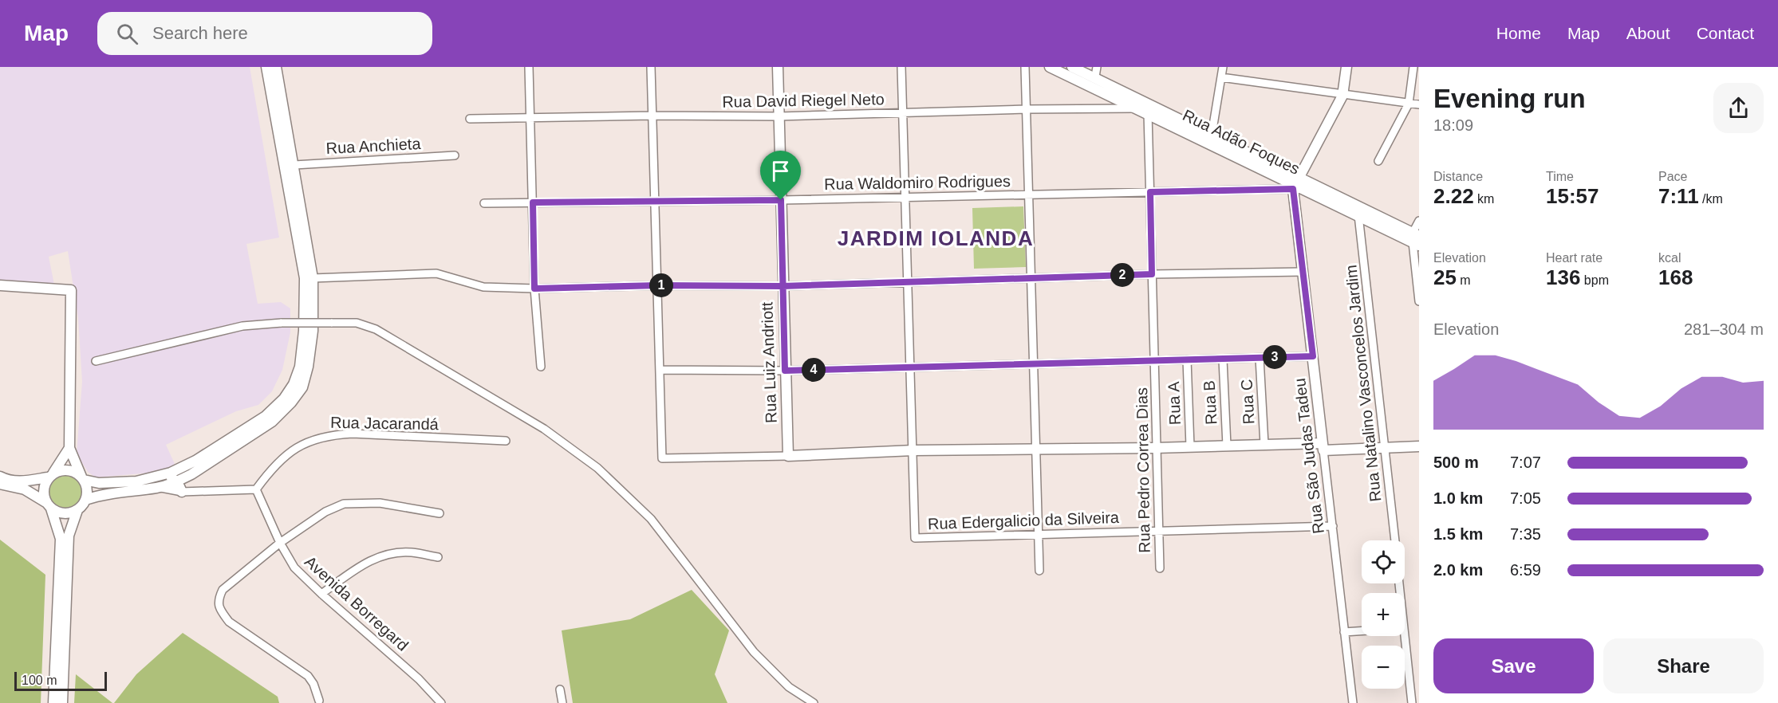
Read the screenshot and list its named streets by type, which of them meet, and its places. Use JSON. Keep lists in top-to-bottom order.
{
  "streets": {
    "main road": ["Rua Adão Foques", "Rua Luiz Andriott", "Rua São Judas Tadeu"],
    "street": [
      "Rua David Riegel Neto",
      "Rua Anchieta",
      "Rua Waldomiro Rodrigues",
      "Rua Natalino Vasconcelos Jardim",
      "Rua C",
      "Rua B",
      "Rua A",
      "Rua Jacarandá",
      "Rua Pedro Correa Dias",
      "Rua Edergalicio da Silveira",
      "Avenida Borregard"
    ]
  },
  "crossings": [
    ["Rua David Riegel Neto", "Rua Adão Foques"],
    ["Rua David Riegel Neto", "Rua Luiz Andriott"],
    ["Rua Adão Foques", "Rua Waldomiro Rodrigues"],
    ["Rua Adão Foques", "Rua Natalino Vasconcelos Jardim"],
    ["Rua Adão Foques", "Rua São Judas Tadeu"],
    ["Rua Adão Foques", "Rua Pedro Correa Dias"],
    ["Rua Waldomiro Rodrigues", "Rua Luiz Andriott"],
    ["Rua Waldomiro Rodrigues", "Rua São Judas Tadeu"],
    ["Rua Waldomiro Rodrigues", "Rua Pedro Correa Dias"],
    ["Rua Jacarandá", "Avenida Borregard"],
    ["Rua São Judas Tadeu", "Rua Edergalicio da Silveira"],
    ["Rua Pedro Correa Dias", "Rua Edergalicio da Silveira"]
  ],
  "districts": ["JARDIM IOLANDA"],
  "scale_bar": "100 m",
  "page": {
    "header": "Map",
    "search": "Search here",
    "nav": [
      "Home",
      "Map",
      "About",
      "Contact"
    ],
    "heading": ["Evening run", "18:09"],
    "stats": [
      ["Distance", "2.22 km"],
      ["Time", "15:57"],
      ["Pace", "7:11 /km"],
      ["Elevation", "25 m"],
      ["Heart rate", "136 bpm"],
      ["kcal", "168"]
    ],
    "pins": [
      "2",
      "1",
      "3",
      "4"
    ],
    "chart": ["Elevation", "281–304 m"],
    "list": [
      {
        "name": "500 m",
        "note": "7:07"
      },
      {
        "name": "1.0 km",
        "note": "7:05"
      },
      {
        "name": "1.5 km",
        "note": "7:35"
      },
      {
        "name": "2.0 km",
        "note": "6:59"
      }
    ],
    "map_buttons": ["+", "−"],
    "buttons": ["Save", "Share"],
    "scale": "100 m"
  }
}
